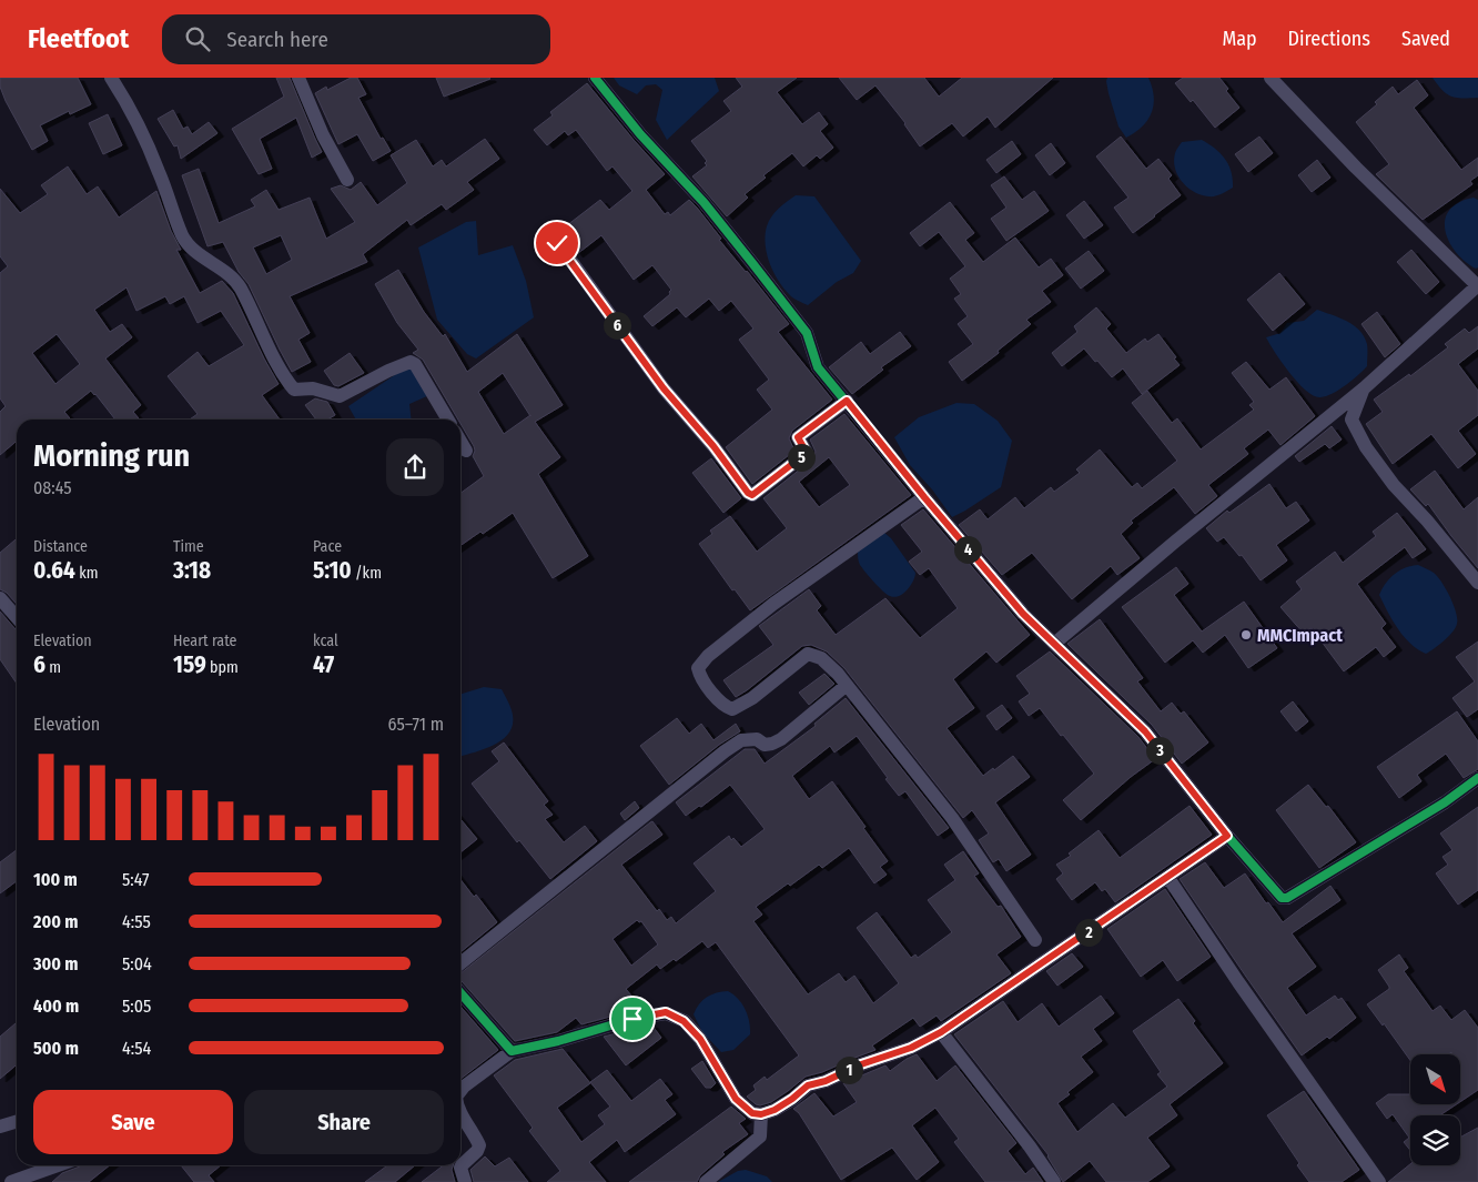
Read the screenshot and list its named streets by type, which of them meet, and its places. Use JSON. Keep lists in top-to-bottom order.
{
  "places": ["MMCImpact"],
  "north": "bottom right",
  "page": {
    "header": "Fleetfoot",
    "search": "Search here",
    "nav": ["Map", "Directions", "Saved"],
    "pins": [
      "6",
      "5",
      "4",
      "3",
      "2",
      "1"
    ],
    "heading": ["Morning run", "08:45"],
    "stats": [
      ["Distance", "0.64 km"],
      ["Time", "3:18"],
      ["Pace", "5:10 /km"],
      ["Elevation", "6 m"],
      ["Heart rate", "159 bpm"],
      ["kcal", "47"]
    ],
    "chart": ["Elevation", "65–71 m"],
    "list": [
      {
        "name": "100 m",
        "note": "5:47"
      },
      {
        "name": "200 m",
        "note": "4:55"
      },
      {
        "name": "300 m",
        "note": "5:04"
      },
      {
        "name": "400 m",
        "note": "5:05"
      },
      {
        "name": "500 m",
        "note": "4:54"
      }
    ],
    "buttons": ["Save", "Share"]
  }
}
